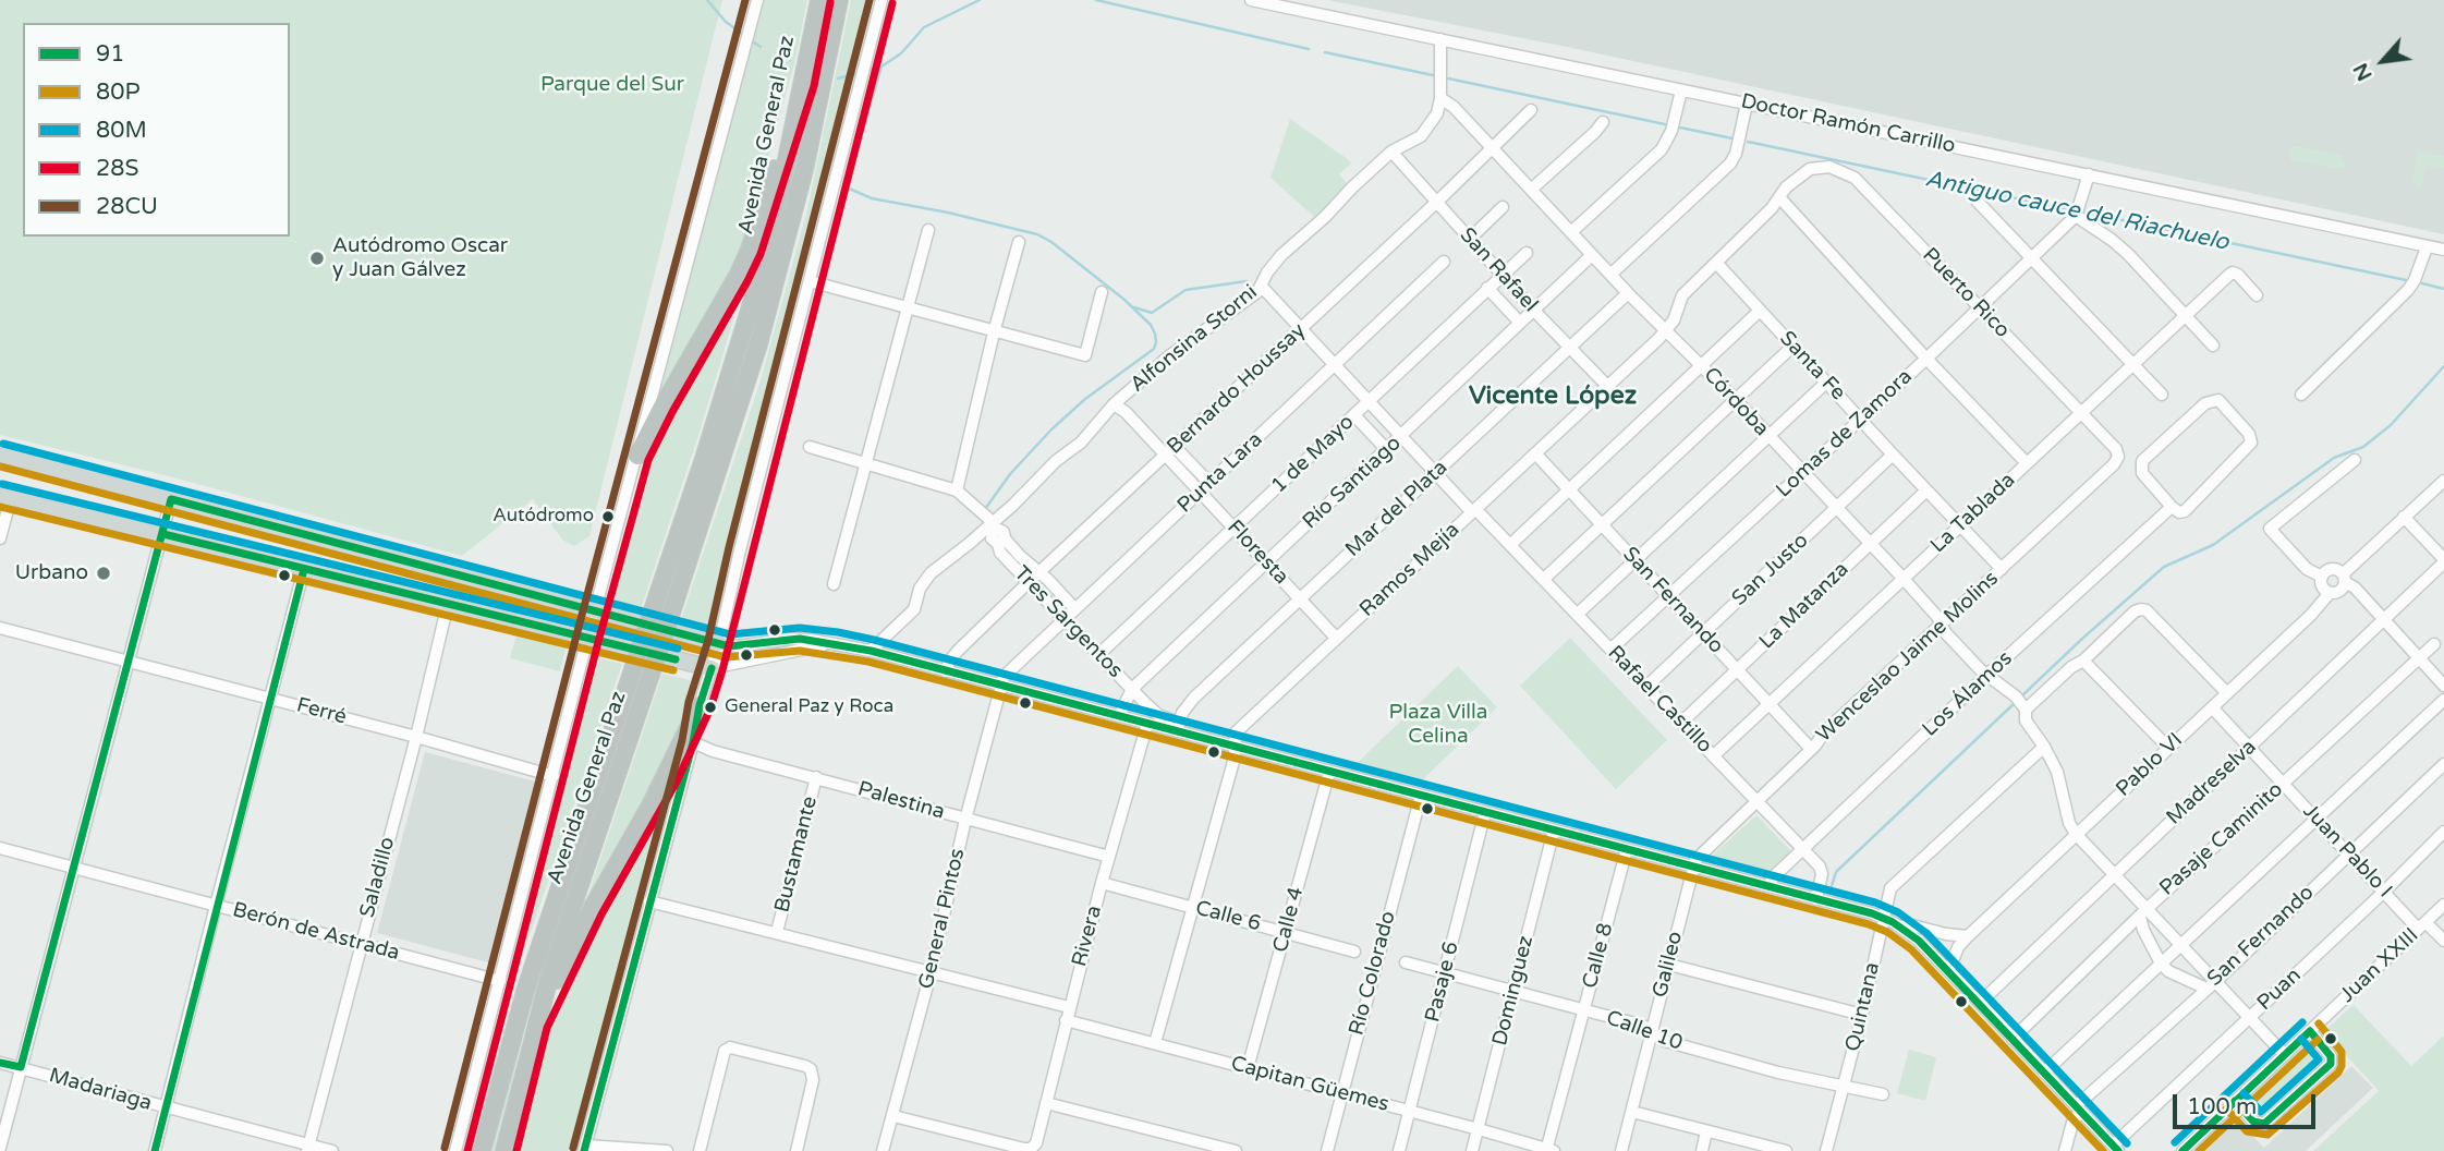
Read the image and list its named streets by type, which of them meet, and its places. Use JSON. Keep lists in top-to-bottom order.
{
  "streets": {
    "highway": ["Avenida General Paz"],
    "street": [
      "Doctor Ramón Carrillo",
      "San Rafael",
      "Puerto Rico",
      "Alfonsina Storni",
      "Santa Fe",
      "Bernardo Houssay",
      "Córdoba",
      "Lomas de Zamora",
      "1 de Mayo",
      "Punta Lara",
      "Río Santiago",
      "Mar del Plata",
      "La Tablada",
      "Floresta",
      "Ramos Mejía",
      "San Justo",
      "San Fernando",
      "La Matanza",
      "Tres Sargentos",
      "Wenceslao Jaime Molins",
      "Los Álamos",
      "Rafael Castillo",
      "Ferré",
      "Pablo VI",
      "Madreselva",
      "Palestina",
      "Pasaje Caminito",
      "Juan Pablo I",
      "Bustamante",
      "Saladillo",
      "Calle 6",
      "General Pintos",
      "Calle 4",
      "Berón de Astrada",
      "Rivera",
      "Calle 8",
      "Galileo",
      "Juan XXIII",
      "Río Colorado",
      "Pasaje 6",
      "Puan",
      "Dominguez",
      "Quintana",
      "Calle 10",
      "Capitan Güemes",
      "Madariaga"
    ]
  },
  "crossings": [
    ["Doctor Ramón Carrillo", "Alfonsina Storni"],
    ["Avenida General Paz", "Ferré"],
    ["Avenida General Paz", "Berón de Astrada"],
    ["San Rafael", "Alfonsina Storni"],
    ["San Rafael", "Bernardo Houssay"],
    ["San Rafael", "1 de Mayo"],
    ["San Rafael", "Río Santiago"],
    ["San Rafael", "Mar del Plata"],
    ["San Rafael", "Ramos Mejía"],
    ["Puerto Rico", "Lomas de Zamora"],
    ["Puerto Rico", "La Tablada"],
    ["Puerto Rico", "Ramos Mejía"],
    ["Puerto Rico", "Wenceslao Jaime Molins"],
    ["Alfonsina Storni", "Córdoba"],
    ["Alfonsina Storni", "Rafael Castillo"],
    ["Santa Fe", "Lomas de Zamora"],
    ["Santa Fe", "La Tablada"],
    ["Santa Fe", "Ramos Mejía"],
    ["Santa Fe", "San Justo"],
    ["Santa Fe", "La Matanza"],
    ["Santa Fe", "Wenceslao Jaime Molins"],
    ["Bernardo Houssay", "Córdoba"],
    ["Bernardo Houssay", "Floresta"],
    ["Bernardo Houssay", "Tres Sargentos"],
    ["Bernardo Houssay", "Rafael Castillo"],
    ["Córdoba", "Lomas de Zamora"],
    ["Córdoba", "Río Santiago"],
    ["Córdoba", "Mar del Plata"],
    ["Córdoba", "La Tablada"],
    ["Córdoba", "Ramos Mejía"],
    ["Córdoba", "San Justo"],
    ["Córdoba", "La Matanza"],
    ["Córdoba", "Wenceslao Jaime Molins"],
    ["Córdoba", "Los Álamos"],
    ["Lomas de Zamora", "San Fernando"],
    ["Lomas de Zamora", "Rafael Castillo"],
    ["1 de Mayo", "Floresta"],
    ["1 de Mayo", "Tres Sargentos"],
    ["1 de Mayo", "Rafael Castillo"],
    ["Punta Lara", "Floresta"],
    ["Punta Lara", "Tres Sargentos"],
    ["Punta Lara", "Rafael Castillo"],
    ["Punta Lara", "General Pintos"],
    ["Río Santiago", "Floresta"],
    ["Río Santiago", "Tres Sargentos"],
    ["Río Santiago", "Rafael Castillo"],
    ["Mar del Plata", "Floresta"],
    ["Mar del Plata", "Tres Sargentos"],
    ["Mar del Plata", "Rafael Castillo"],
    ["La Tablada", "San Fernando"],
    ["La Tablada", "Rafael Castillo"],
    ["Floresta", "Ramos Mejía"],
    ["Ramos Mejía", "San Fernando"],
    ["Ramos Mejía", "Rafael Castillo"],
    ["Ramos Mejía", "Calle 6"],
    ["Ramos Mejía", "Capitan Güemes"],
    ["San Justo", "San Fernando"],
    ["San Justo", "Rafael Castillo"],
    ["San Fernando", "La Matanza"],
    ["San Fernando", "Wenceslao Jaime Molins"],
    ["San Fernando", "Juan Pablo I"],
    ["La Matanza", "Rafael Castillo"],
    ["Wenceslao Jaime Molins", "Rafael Castillo"],
    ["Wenceslao Jaime Molins", "Galileo"],
    ["Los Álamos", "Rafael Castillo"],
    ["Ferré", "Saladillo"],
    ["Pablo VI", "Juan Pablo I"],
    ["Madreselva", "Juan Pablo I"],
    ["Palestina", "Bustamante"],
    ["Palestina", "General Pintos"],
    ["Palestina", "Rivera"],
    ["Pasaje Caminito", "Juan Pablo I"],
    ["Juan Pablo I", "Juan XXIII"],
    ["Juan Pablo I", "Puan"],
    ["Bustamante", "Capitan Güemes"],
    ["Saladillo", "Berón de Astrada"],
    ["Saladillo", "Madariaga"],
    ["Calle 6", "Calle 4"],
    ["Calle 6", "Rivera"],
    ["General Pintos", "Rivera"],
    ["General Pintos", "Capitan Güemes"],
    ["Calle 4", "Capitan Güemes"],
    ["Rivera", "Capitan Güemes"],
    ["Calle 8", "Calle 10"],
    ["Calle 8", "Capitan Güemes"],
    ["Galileo", "Calle 10"],
    ["Río Colorado", "Capitan Güemes"],
    ["Pasaje 6", "Calle 10"],
    ["Pasaje 6", "Capitan Güemes"],
    ["Dominguez", "Calle 10"],
    ["Dominguez", "Capitan Güemes"],
    ["Quintana", "Calle 10"]
  ],
  "districts": ["Vicente López"],
  "water": ["Antiguo cauce del Riachuelo"],
  "parks": ["Parque del Sur", "Plaza Villa Celina"],
  "places": [
    "Autódromo Oscar y Juan Gálvez",
    "Autódromo",
    "Urbano",
    "General Paz y Roca"
  ],
  "lines": [
    "transit line 28CU",
    "transit line 28S",
    "transit line 80M",
    "transit line 80P",
    "transit line 91"
  ],
  "legend": [
    "91",
    "80P",
    "80M",
    "28S",
    "28CU"
  ],
  "scale_bar": "100 m",
  "north": "bottom left"
}
